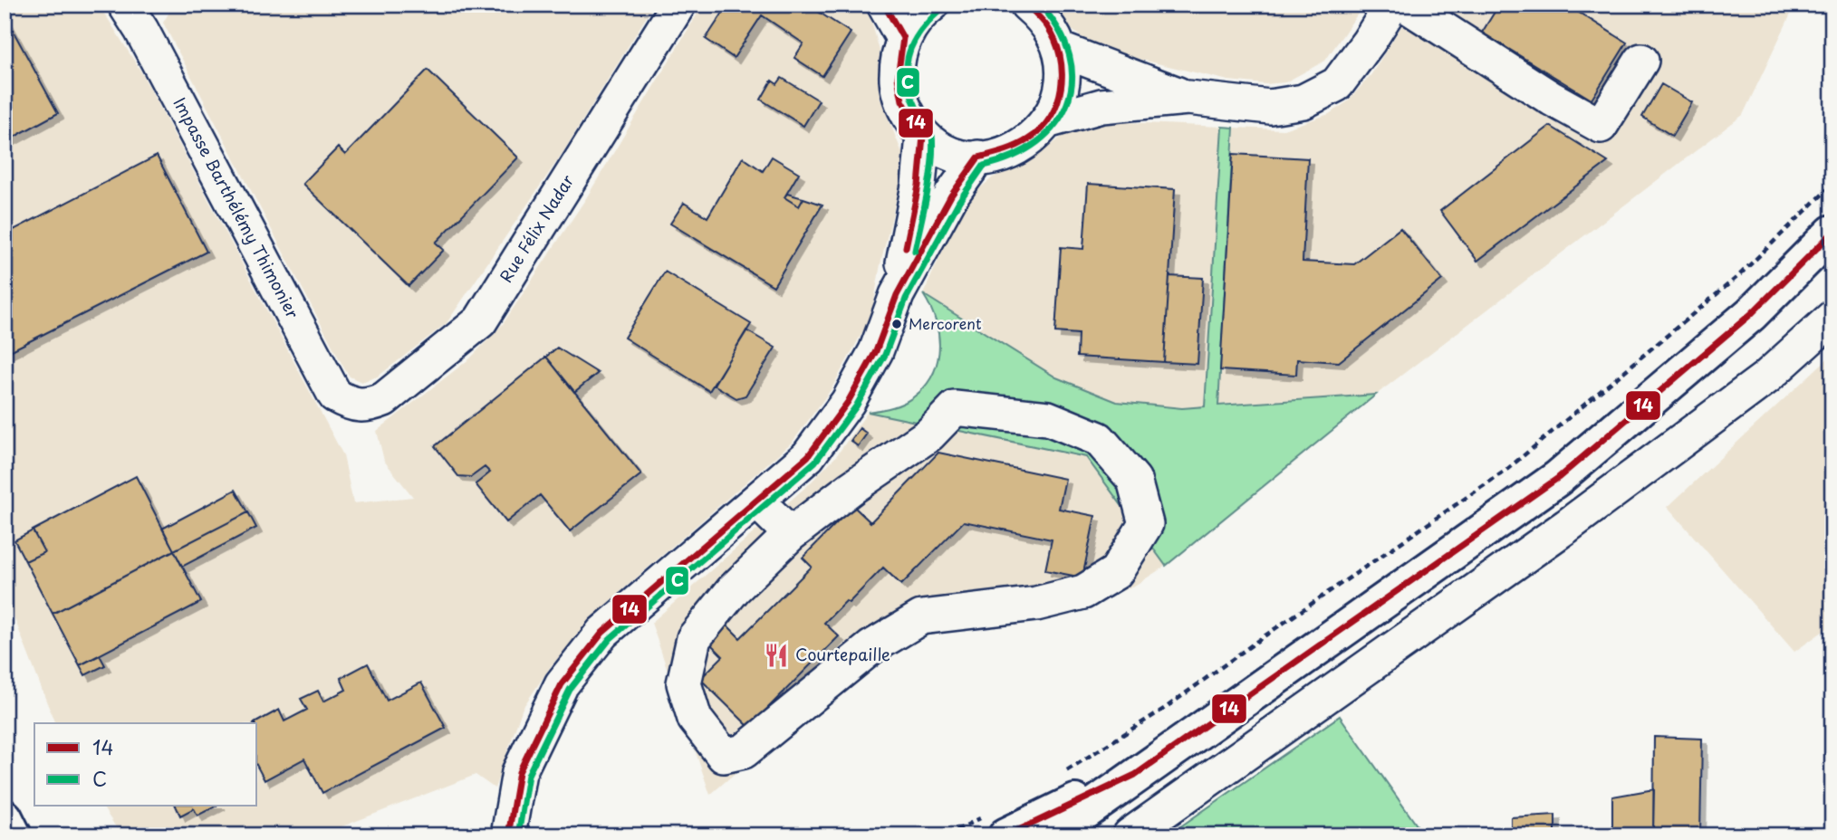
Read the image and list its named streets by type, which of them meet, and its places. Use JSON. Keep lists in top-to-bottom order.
{
  "streets": {
    "street": ["Impasse Barthélémy Thimonier", "Rue Félix Nadar"]
  },
  "crossings": [
    ["Impasse Barthélémy Thimonier", "Rue Félix Nadar"]
  ],
  "places": {
    "other": ["Mercorent"],
    "restaurant": ["Courtepaille"]
  },
  "lines": ["transit line 14", "transit line C"],
  "legend": ["14", "C"]
}
